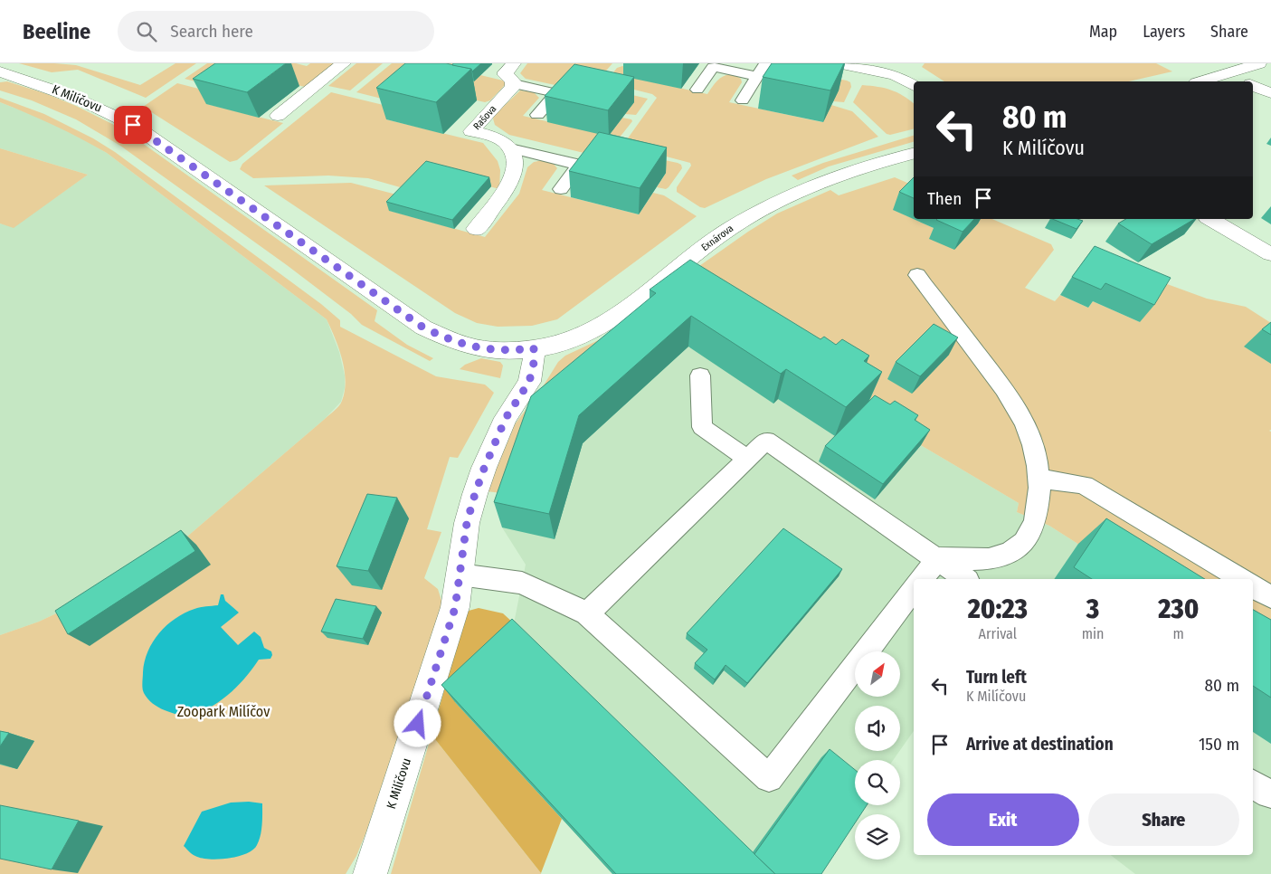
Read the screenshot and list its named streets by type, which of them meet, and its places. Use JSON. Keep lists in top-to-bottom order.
{
  "streets": {
    "street": ["K Milíčovu", "Rašova", "Exnárova"]
  },
  "crossings": [
    ["K Milíčovu", "Exnárova"]
  ],
  "parks": ["Zoopark Milíčov"],
  "north": "top right",
  "page": {
    "header": "Beeline",
    "search": "Search here",
    "nav": ["Map", "Layers", "Share"],
    "turn": ["80 m", "K Milíčovu"],
    "then": "Then",
    "eta": [
      "20:23",
      "Arrival",
      "3",
      "min",
      "230",
      "m"
    ],
    "list": [
      {
        "name": "Turn left",
        "note": "K Milíčovu",
        "value": "80 m"
      },
      {
        "name": "Arrive at destination",
        "value": "150 m"
      }
    ],
    "buttons": ["Exit", "Share"]
  }
}
